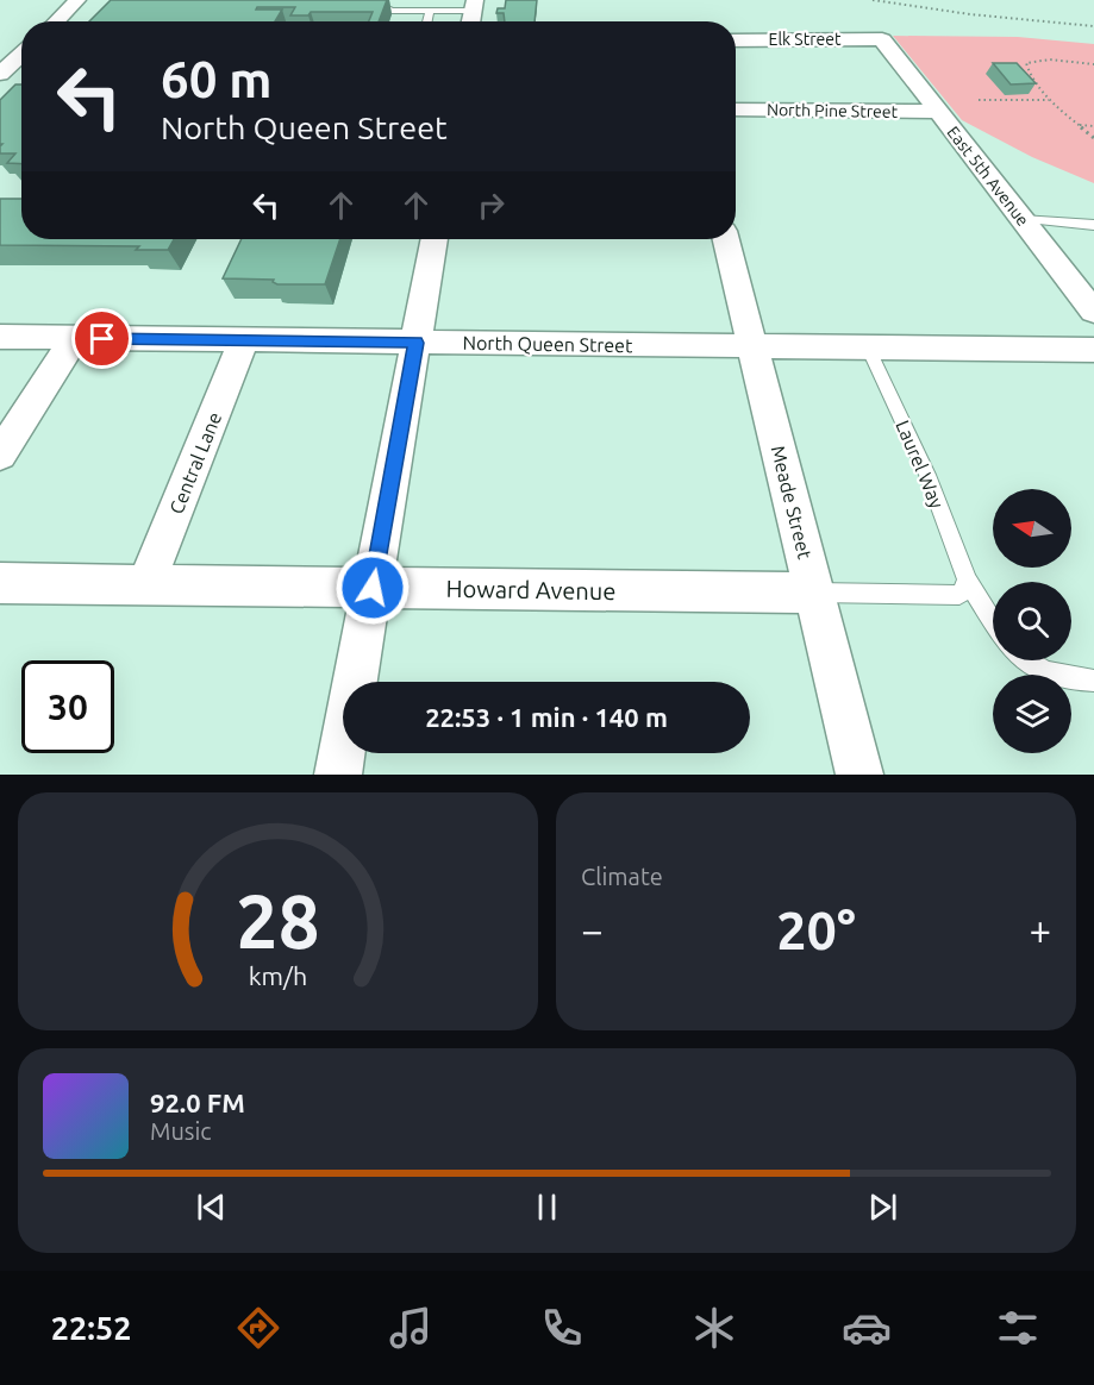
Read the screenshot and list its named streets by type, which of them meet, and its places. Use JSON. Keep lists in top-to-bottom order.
{
  "streets": {
    "street": [
      "Elk Street",
      "North Pine Street",
      "East 5th Avenue",
      "North Queen Street",
      "Central Lane",
      "Meade Street",
      "Howard Avenue"
    ],
    "lane": ["Laurel Way"]
  },
  "crossings": [
    ["Elk Street", "East 5th Avenue"],
    ["North Pine Street", "East 5th Avenue"],
    ["North Queen Street", "Central Lane"],
    ["North Queen Street", "Laurel Way"],
    ["North Queen Street", "Meade Street"],
    ["Central Lane", "Howard Avenue"],
    ["Laurel Way", "Howard Avenue"],
    ["Meade Street", "Howard Avenue"]
  ],
  "north": "left",
  "page": {
    "turn": ["60 m", "North Queen Street"],
    "limit": "30",
    "trip": "22:53 · 1 min · 140 m",
    "tile": "Climate",
    "heat": ["−", "20°", "+"],
    "song": ["92.0 FM", "Music"],
    "tabs": "22:52",
    "gauge": ["28", "km/h"]
  }
}
